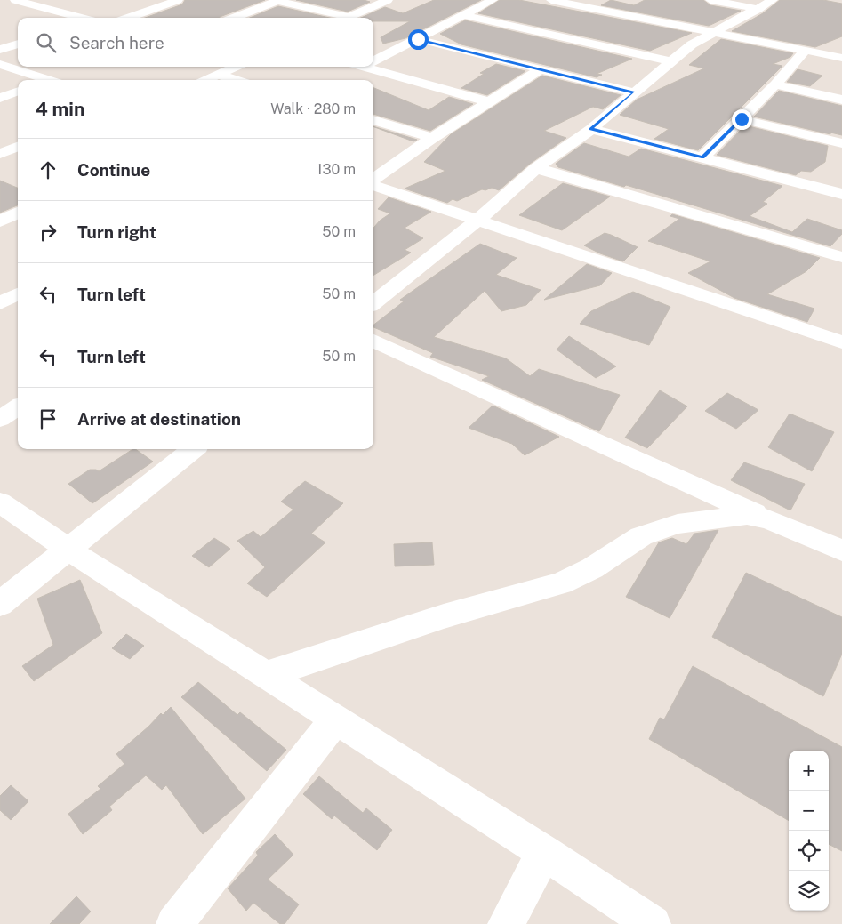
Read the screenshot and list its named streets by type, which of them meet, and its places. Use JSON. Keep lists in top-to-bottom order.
{
  "page": {
    "search": "Search here",
    "heading": ["4 min", "Walk · 280 m"],
    "list": [
      ["Continue", "130 m"],
      ["Turn right", "50 m"],
      ["Turn left", "50 m"],
      ["Turn left", "50 m"],
      "Arrive at destination"
    ],
    "map_buttons": ["+", "−"]
  }
}
